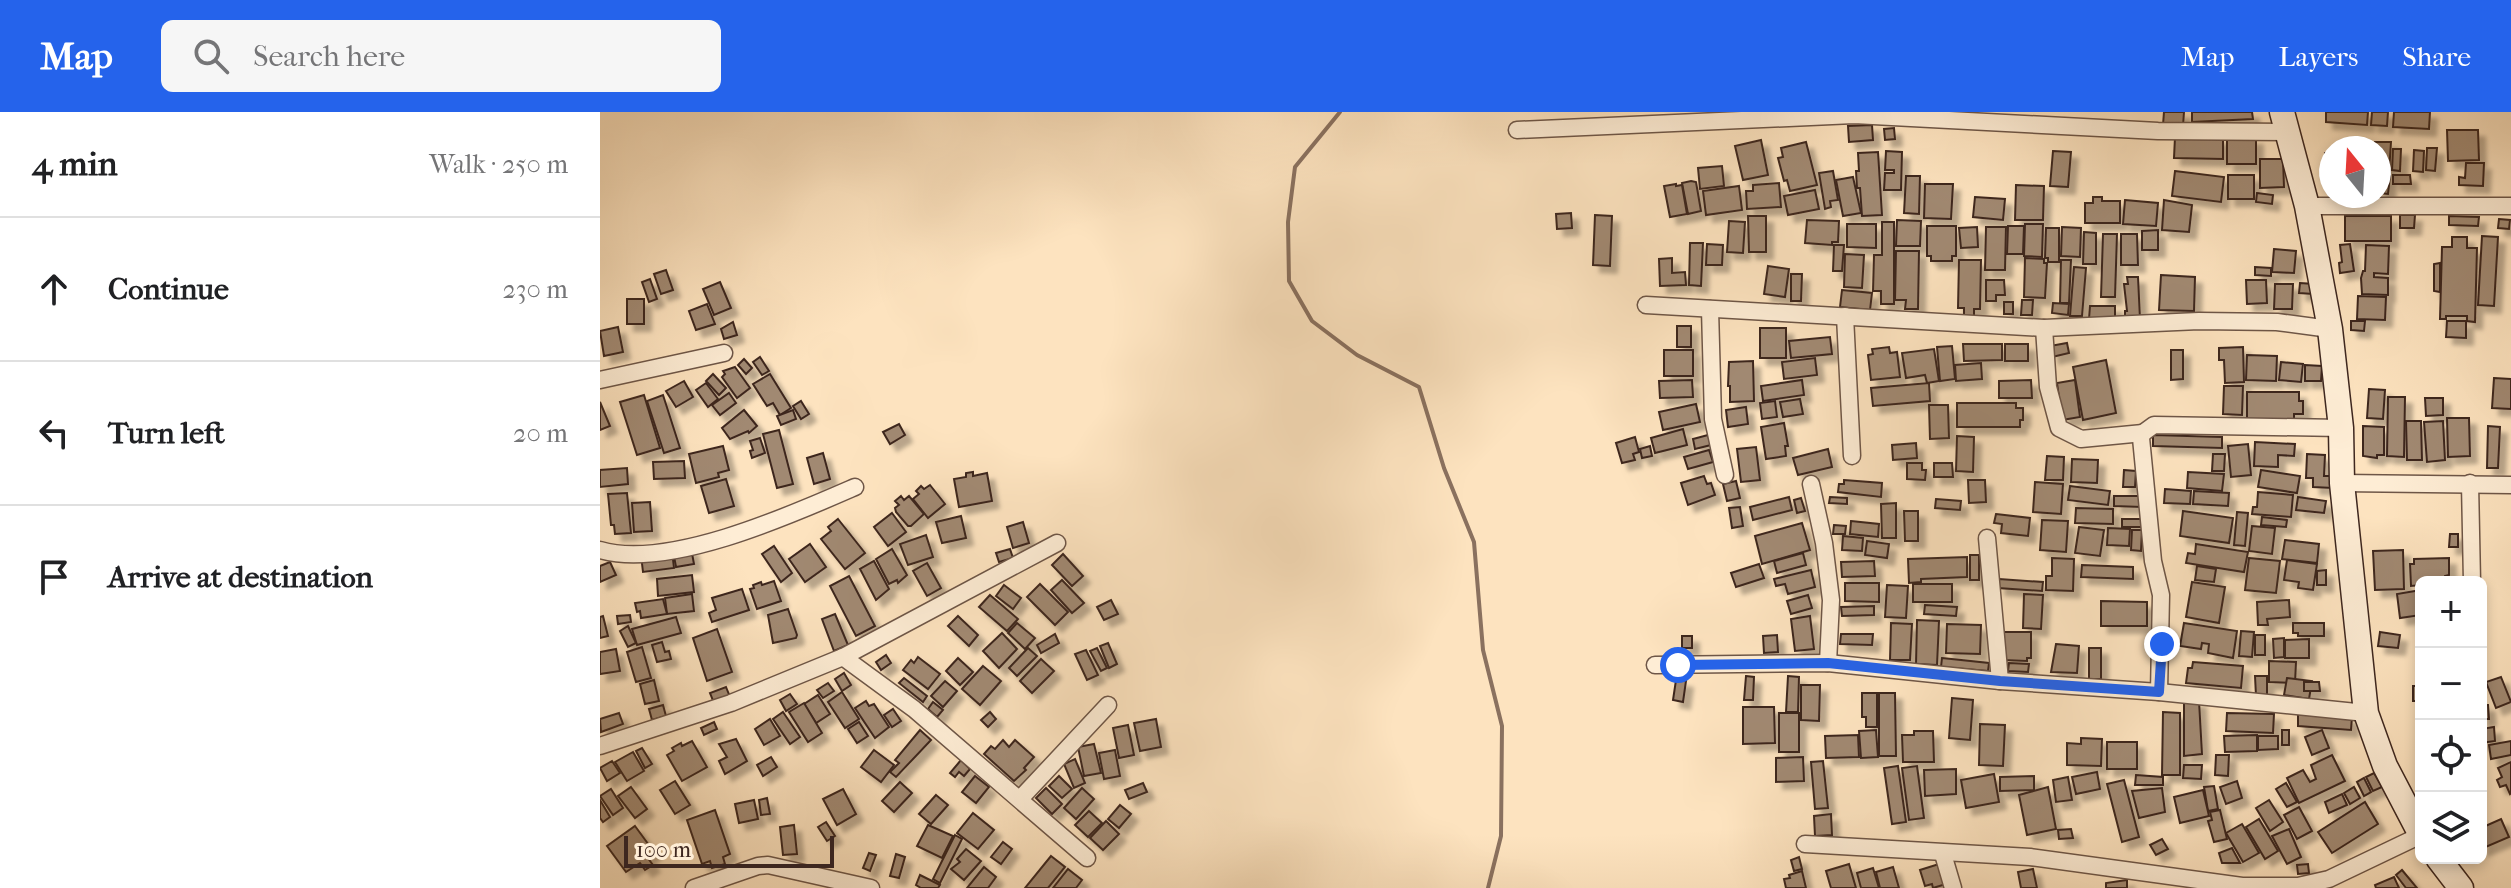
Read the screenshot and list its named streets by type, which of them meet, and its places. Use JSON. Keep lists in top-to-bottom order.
{
  "scale_bar": "100 m",
  "north": "top",
  "page": {
    "header": "Map",
    "search": "Search here",
    "nav": ["Map", "Layers", "Share"],
    "heading": ["4 min", "Walk · 250 m"],
    "list": [
      ["Continue", "230 m"],
      ["Turn left", "20 m"],
      "Arrive at destination"
    ],
    "map_buttons": ["+", "−"],
    "scale": "100 m"
  }
}
